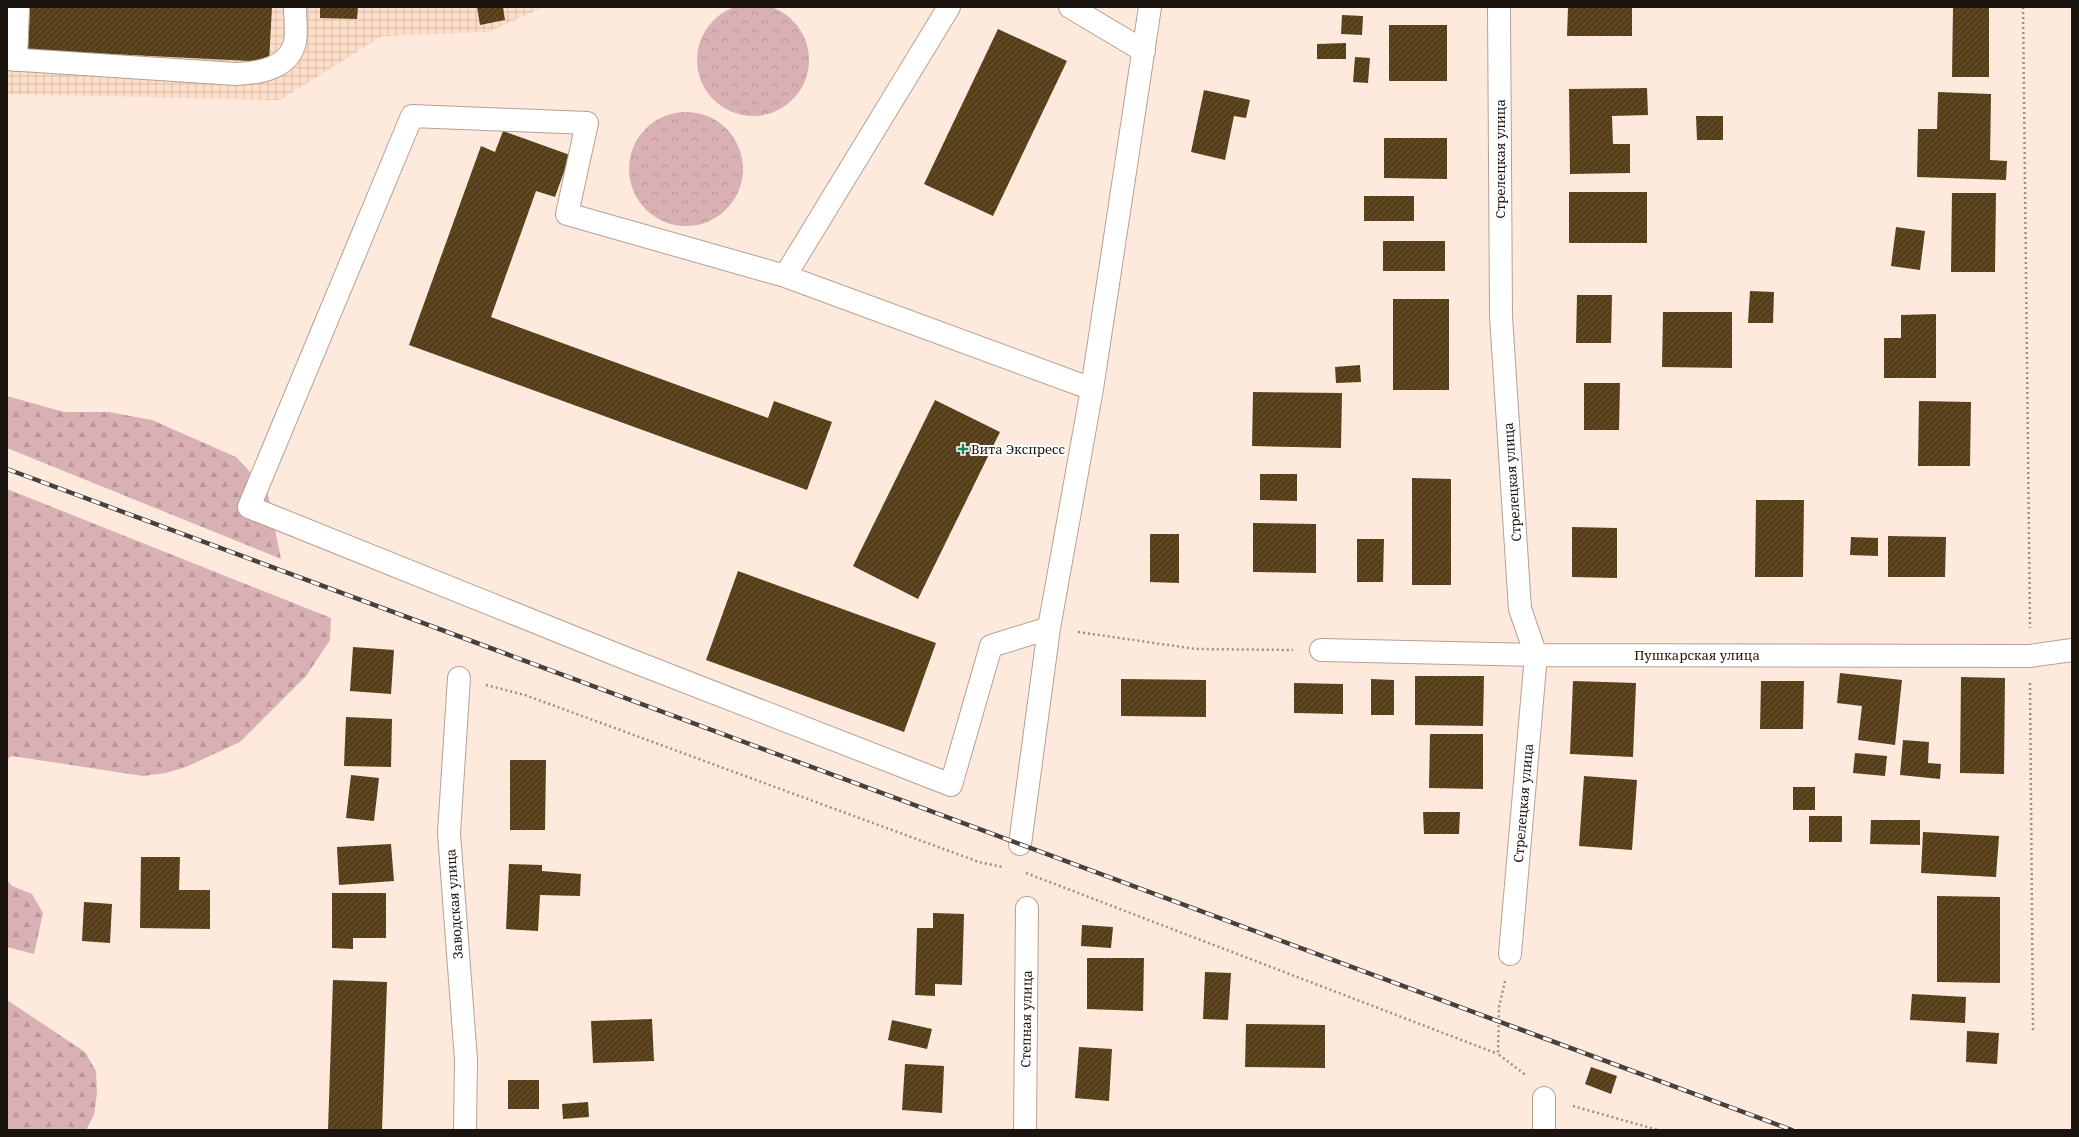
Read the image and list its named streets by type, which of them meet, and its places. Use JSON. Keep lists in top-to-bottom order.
{
  "streets": {
    "street": [
      "Стрелецкая улица",
      "Пушкарская улица",
      "Заводская улица",
      "Степная улица"
    ]
  },
  "crossings": [
    ["Стрелецкая улица", "Пушкарская улица"]
  ],
  "places": {
    "health": ["Вита Экспресс"]
  }
}
